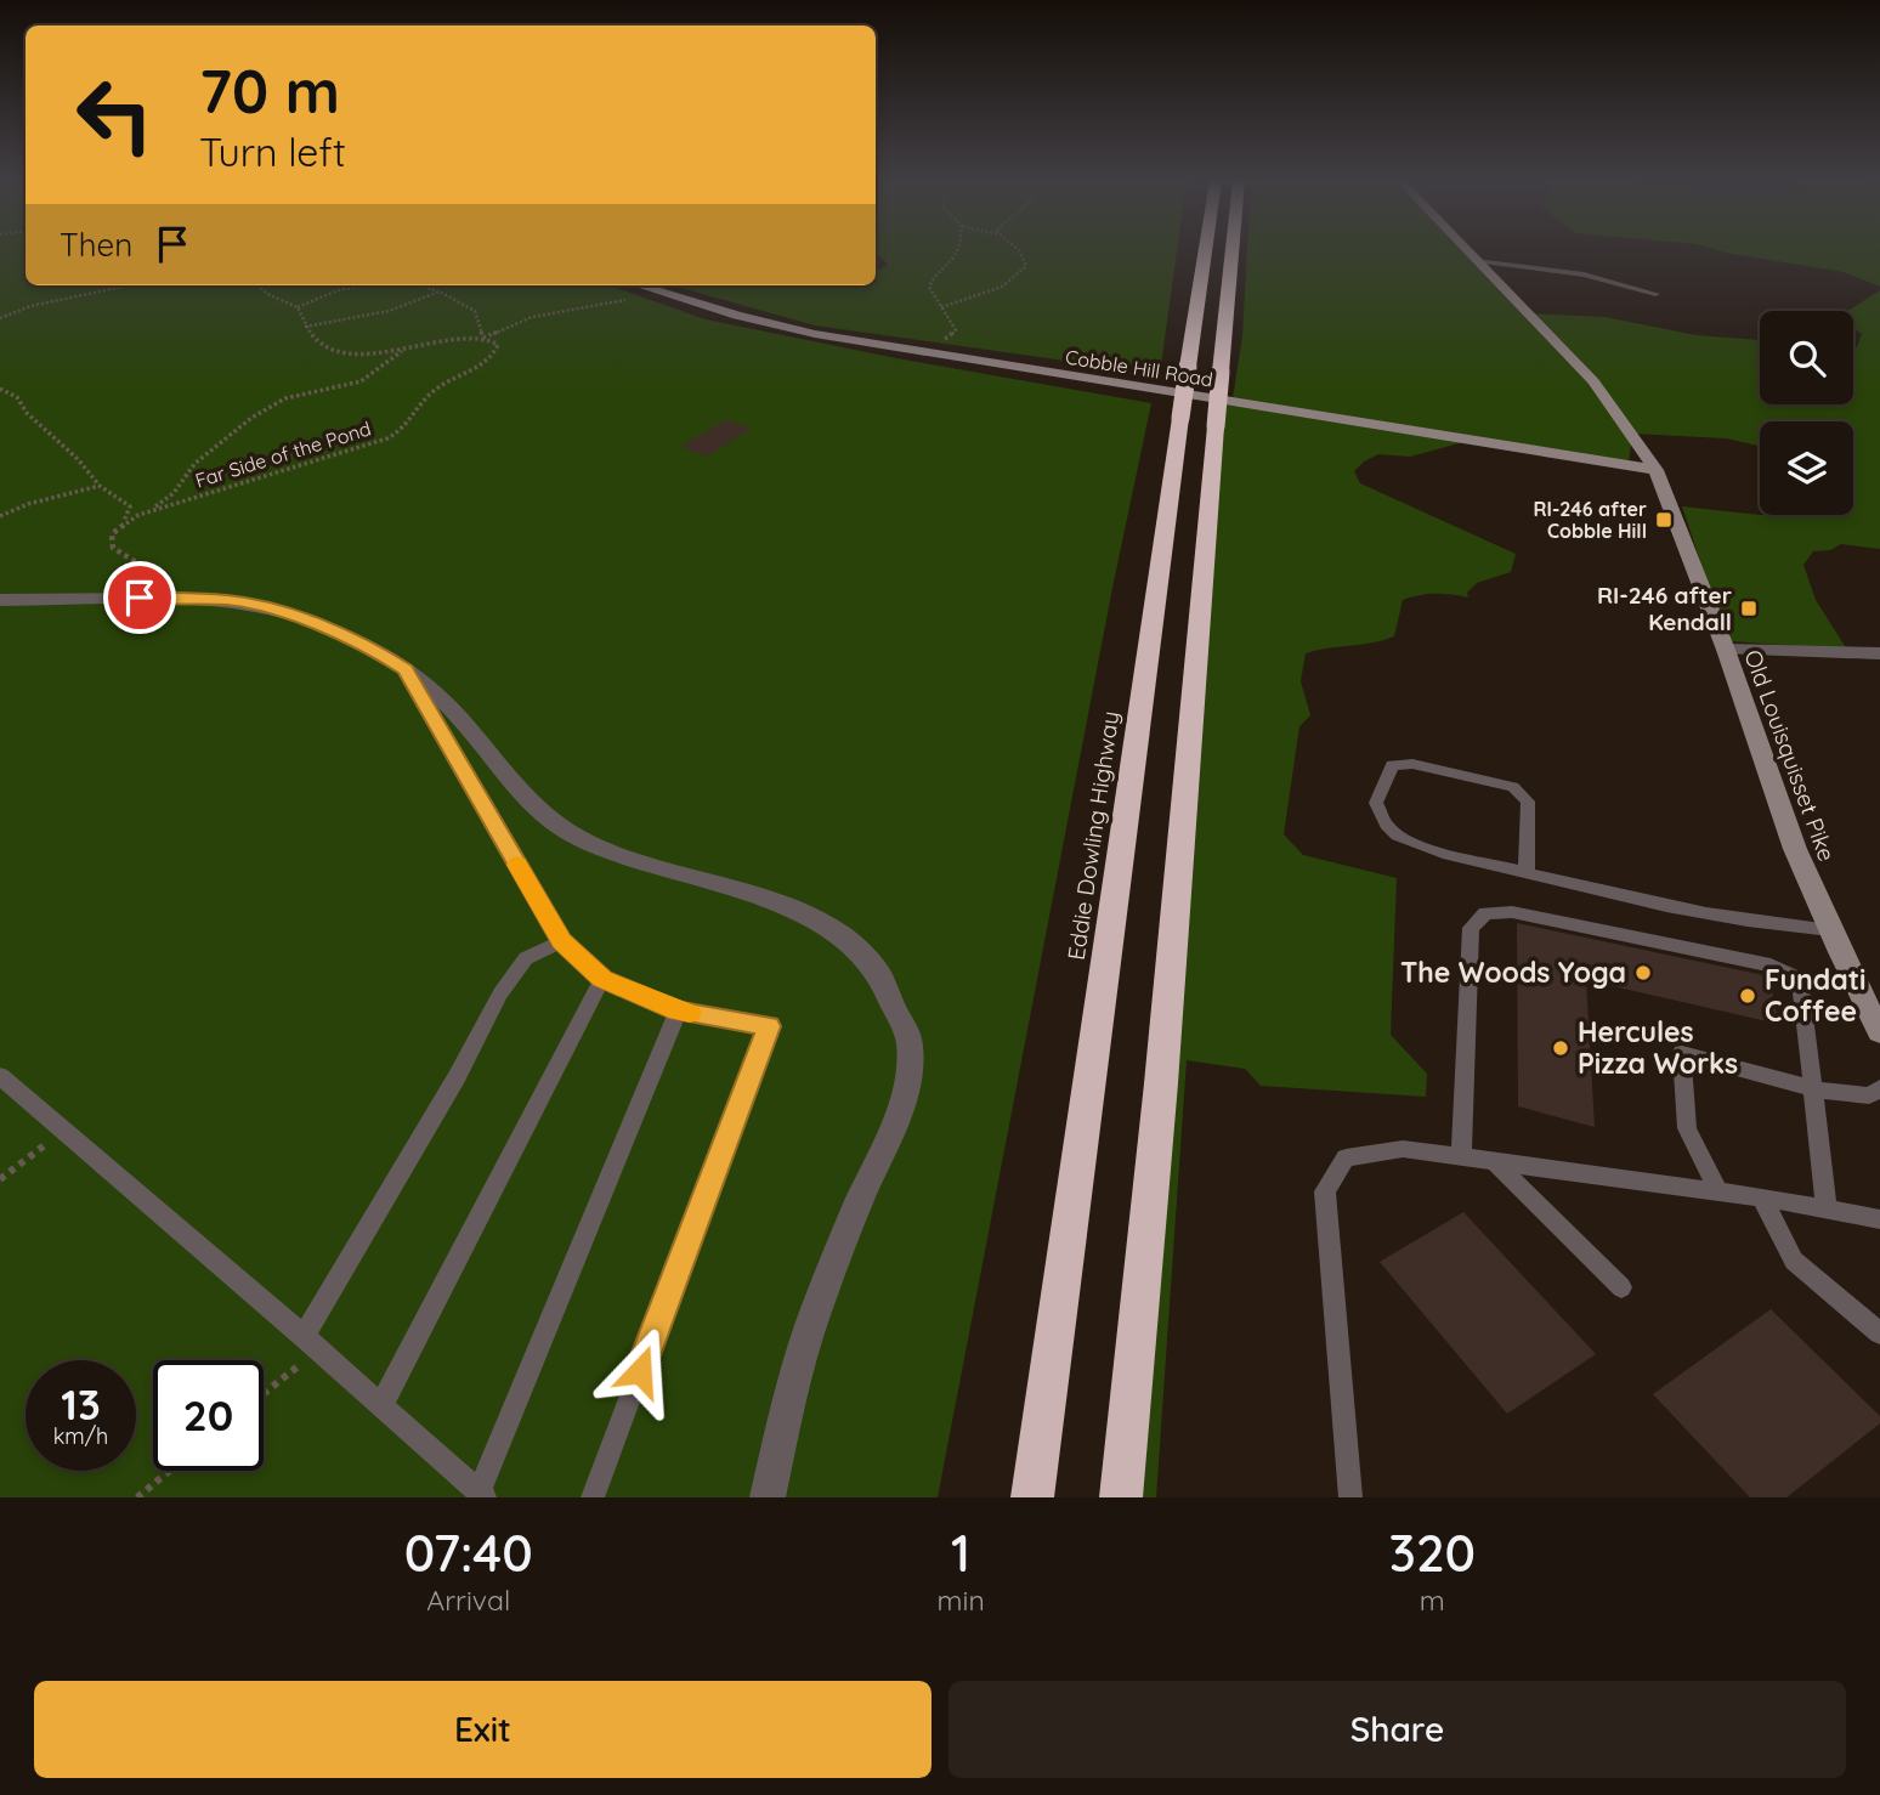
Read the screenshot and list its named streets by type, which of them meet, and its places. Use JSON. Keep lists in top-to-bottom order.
{
  "streets": {
    "highway": ["Eddie Dowling Highway"],
    "main road": ["Cobble Hill Road", "Old Louisquisset Pike"],
    "path": ["Far Side of the Pond"]
  },
  "crossings": [
    ["Cobble Hill Road", "Old Louisquisset Pike"]
  ],
  "places": {
    "transit": ["RI-246 after Cobble Hill", "RI-246 after Kendall"],
    "other": ["The Woods Yoga", "Fundati Coffee", "Hercules Pizza Works"]
  },
  "page": {
    "turn": ["70 m", "Turn left"],
    "then": "Then",
    "speed": "13 km/h",
    "limit": "20",
    "eta": [
      "07:40",
      "Arrival",
      "1",
      "min",
      "320",
      "m"
    ],
    "buttons": ["Exit", "Share"]
  }
}
